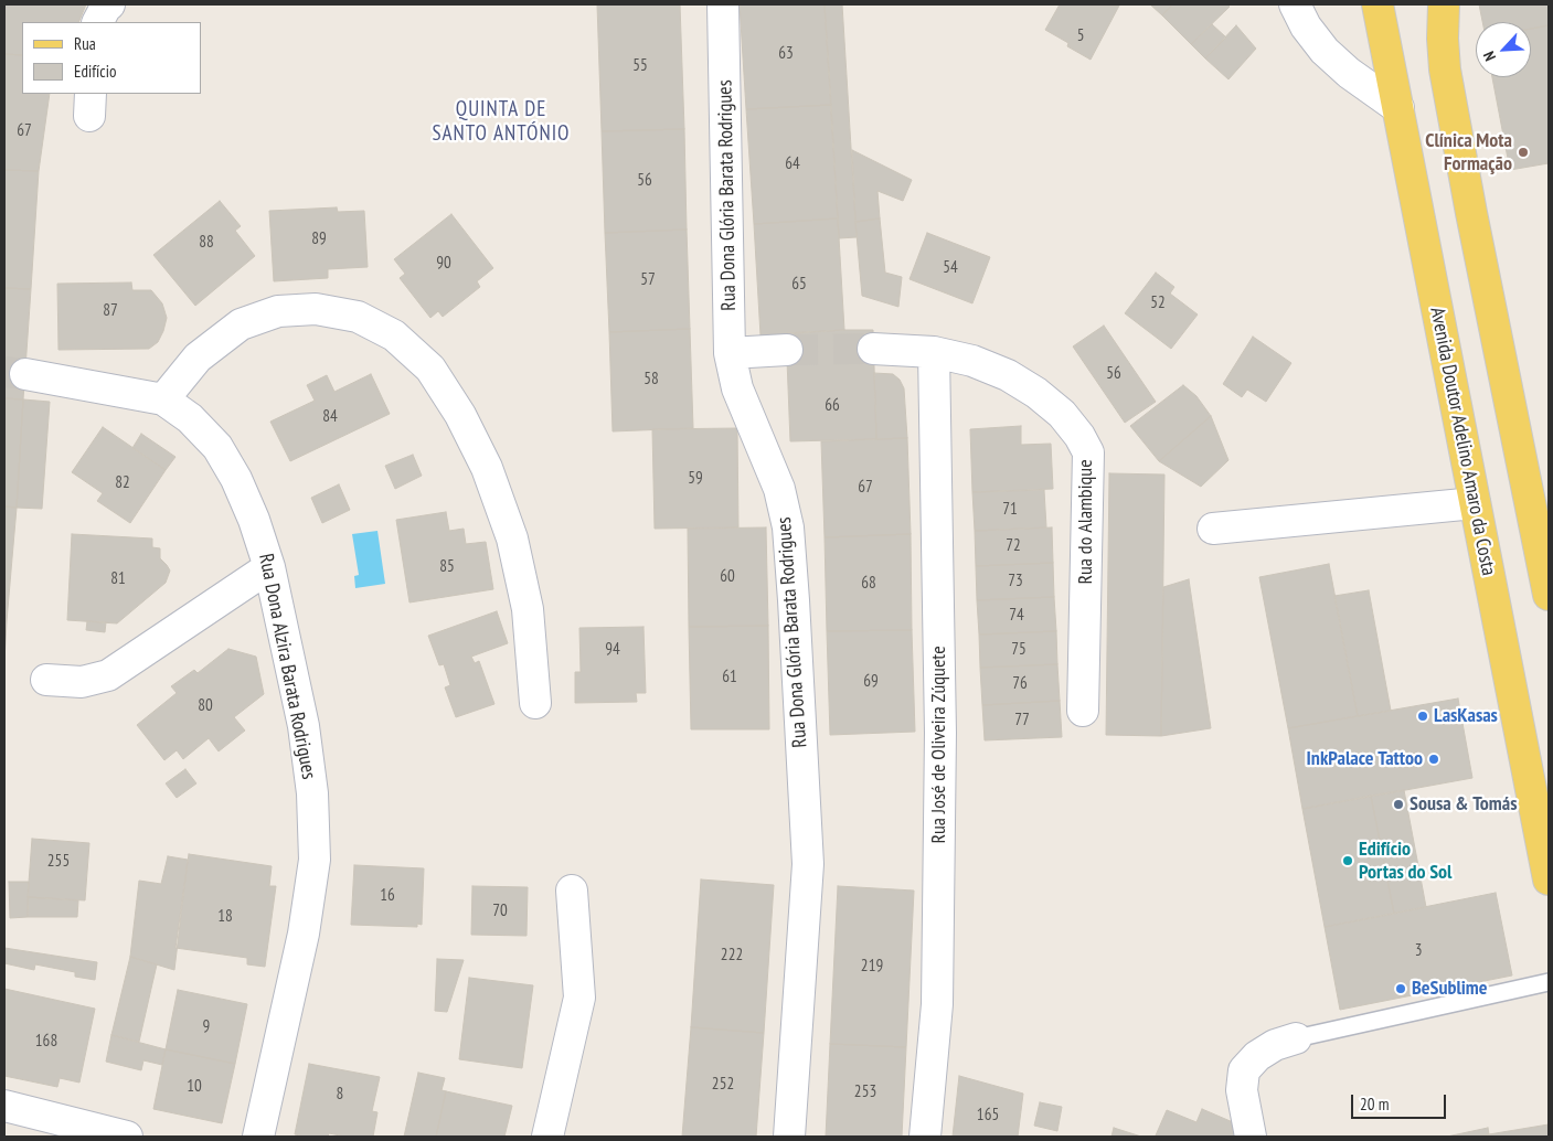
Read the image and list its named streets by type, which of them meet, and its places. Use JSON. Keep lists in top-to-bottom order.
{
  "streets": {
    "main road": ["Avenida Doutor Adelino Amaro da Costa"],
    "street": [
      "Rua Dona Glória Barata Rodrigues",
      "Rua do Alambique",
      "Rua Dona Alzira Barata Rodrigues",
      "Rua José de Oliveira Zúquete"
    ]
  },
  "crossings": [
    ["Rua do Alambique", "Rua José de Oliveira Zúquete"]
  ],
  "districts": ["QUINTA DE SANTO ANTÓNIO"],
  "places": [
    "Clínica Mota Formação",
    "LasKasas",
    "InkPalace Tattoo",
    "Sousa & Tomás",
    "Edifício Portas do Sol",
    "BeSublime"
  ],
  "house_numbers": [
    "5",
    "63",
    "55",
    "67",
    "64",
    "56",
    "89",
    "88",
    "90",
    "54",
    "57",
    "65",
    "52",
    "87",
    "56",
    "58",
    "66",
    "84",
    "59",
    "82",
    "67",
    "71",
    "72",
    "85",
    "60",
    "81",
    "73",
    "68",
    "74",
    "94",
    "75",
    "61",
    "69",
    "76",
    "80",
    "77",
    "255",
    "16",
    "70",
    "18",
    "3",
    "222",
    "219",
    "9",
    "168",
    "252",
    "10",
    "253",
    "8",
    "165"
  ],
  "legend": ["Rua", "Edifício"],
  "scale_bar": "20 m",
  "north": "bottom left"
}
